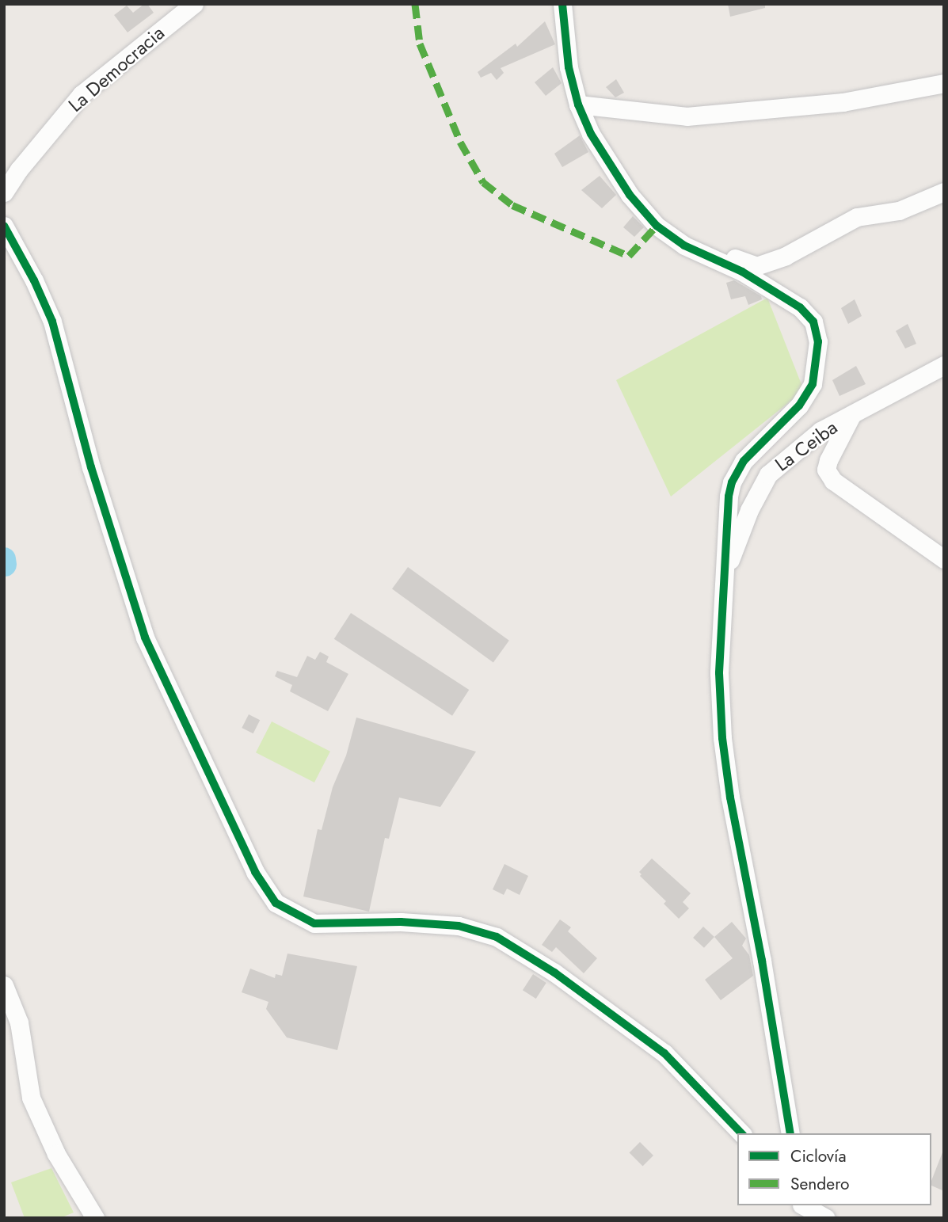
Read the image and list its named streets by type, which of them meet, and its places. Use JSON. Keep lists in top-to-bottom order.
{
  "streets": {
    "street": ["La Democracia", "La Ceiba"]
  },
  "legend": ["Ciclovía", "Sendero"]
}
